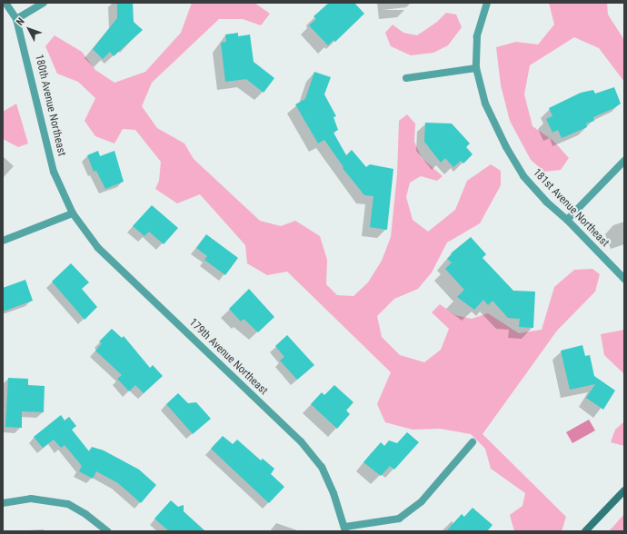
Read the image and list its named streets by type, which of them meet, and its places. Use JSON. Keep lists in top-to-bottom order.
{
  "streets": {
    "street": ["180th Avenue Northeast", "181st Avenue Northeast", "179th Avenue Northeast"]
  },
  "crossings": [
    ["180th Avenue Northeast", "179th Avenue Northeast"]
  ],
  "north": "top left"
}
